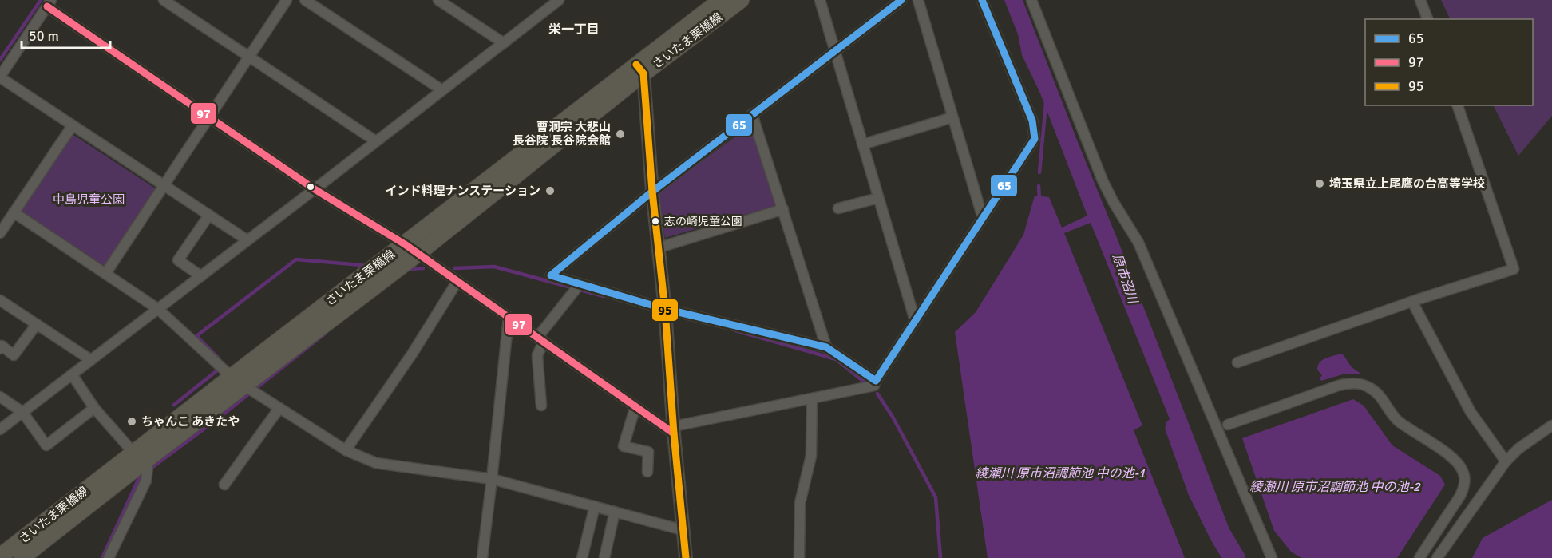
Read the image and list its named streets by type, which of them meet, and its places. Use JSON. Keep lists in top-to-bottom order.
{
  "streets": {
    "main road": ["さいたま栗橋線"]
  },
  "districts": ["栄一丁目"],
  "water": ["原市沼川", "綾瀬川 原市沼調節池 中の池-1", "綾瀬川 原市沼調節池 中の池-2"],
  "parks": ["中島児童公園"],
  "places": [
    "曹洞宗 大悲山 長谷院 長谷院会館",
    "埼玉県立上尾鷹の台高等学校",
    "インド料理ナンステーション",
    "志の崎児童公園",
    "ちゃんこ あきたや"
  ],
  "lines": ["transit line 65", "transit line 97", "transit line 95"],
  "legend": ["65", "97", "95"],
  "scale_bar": "50 m"
}
